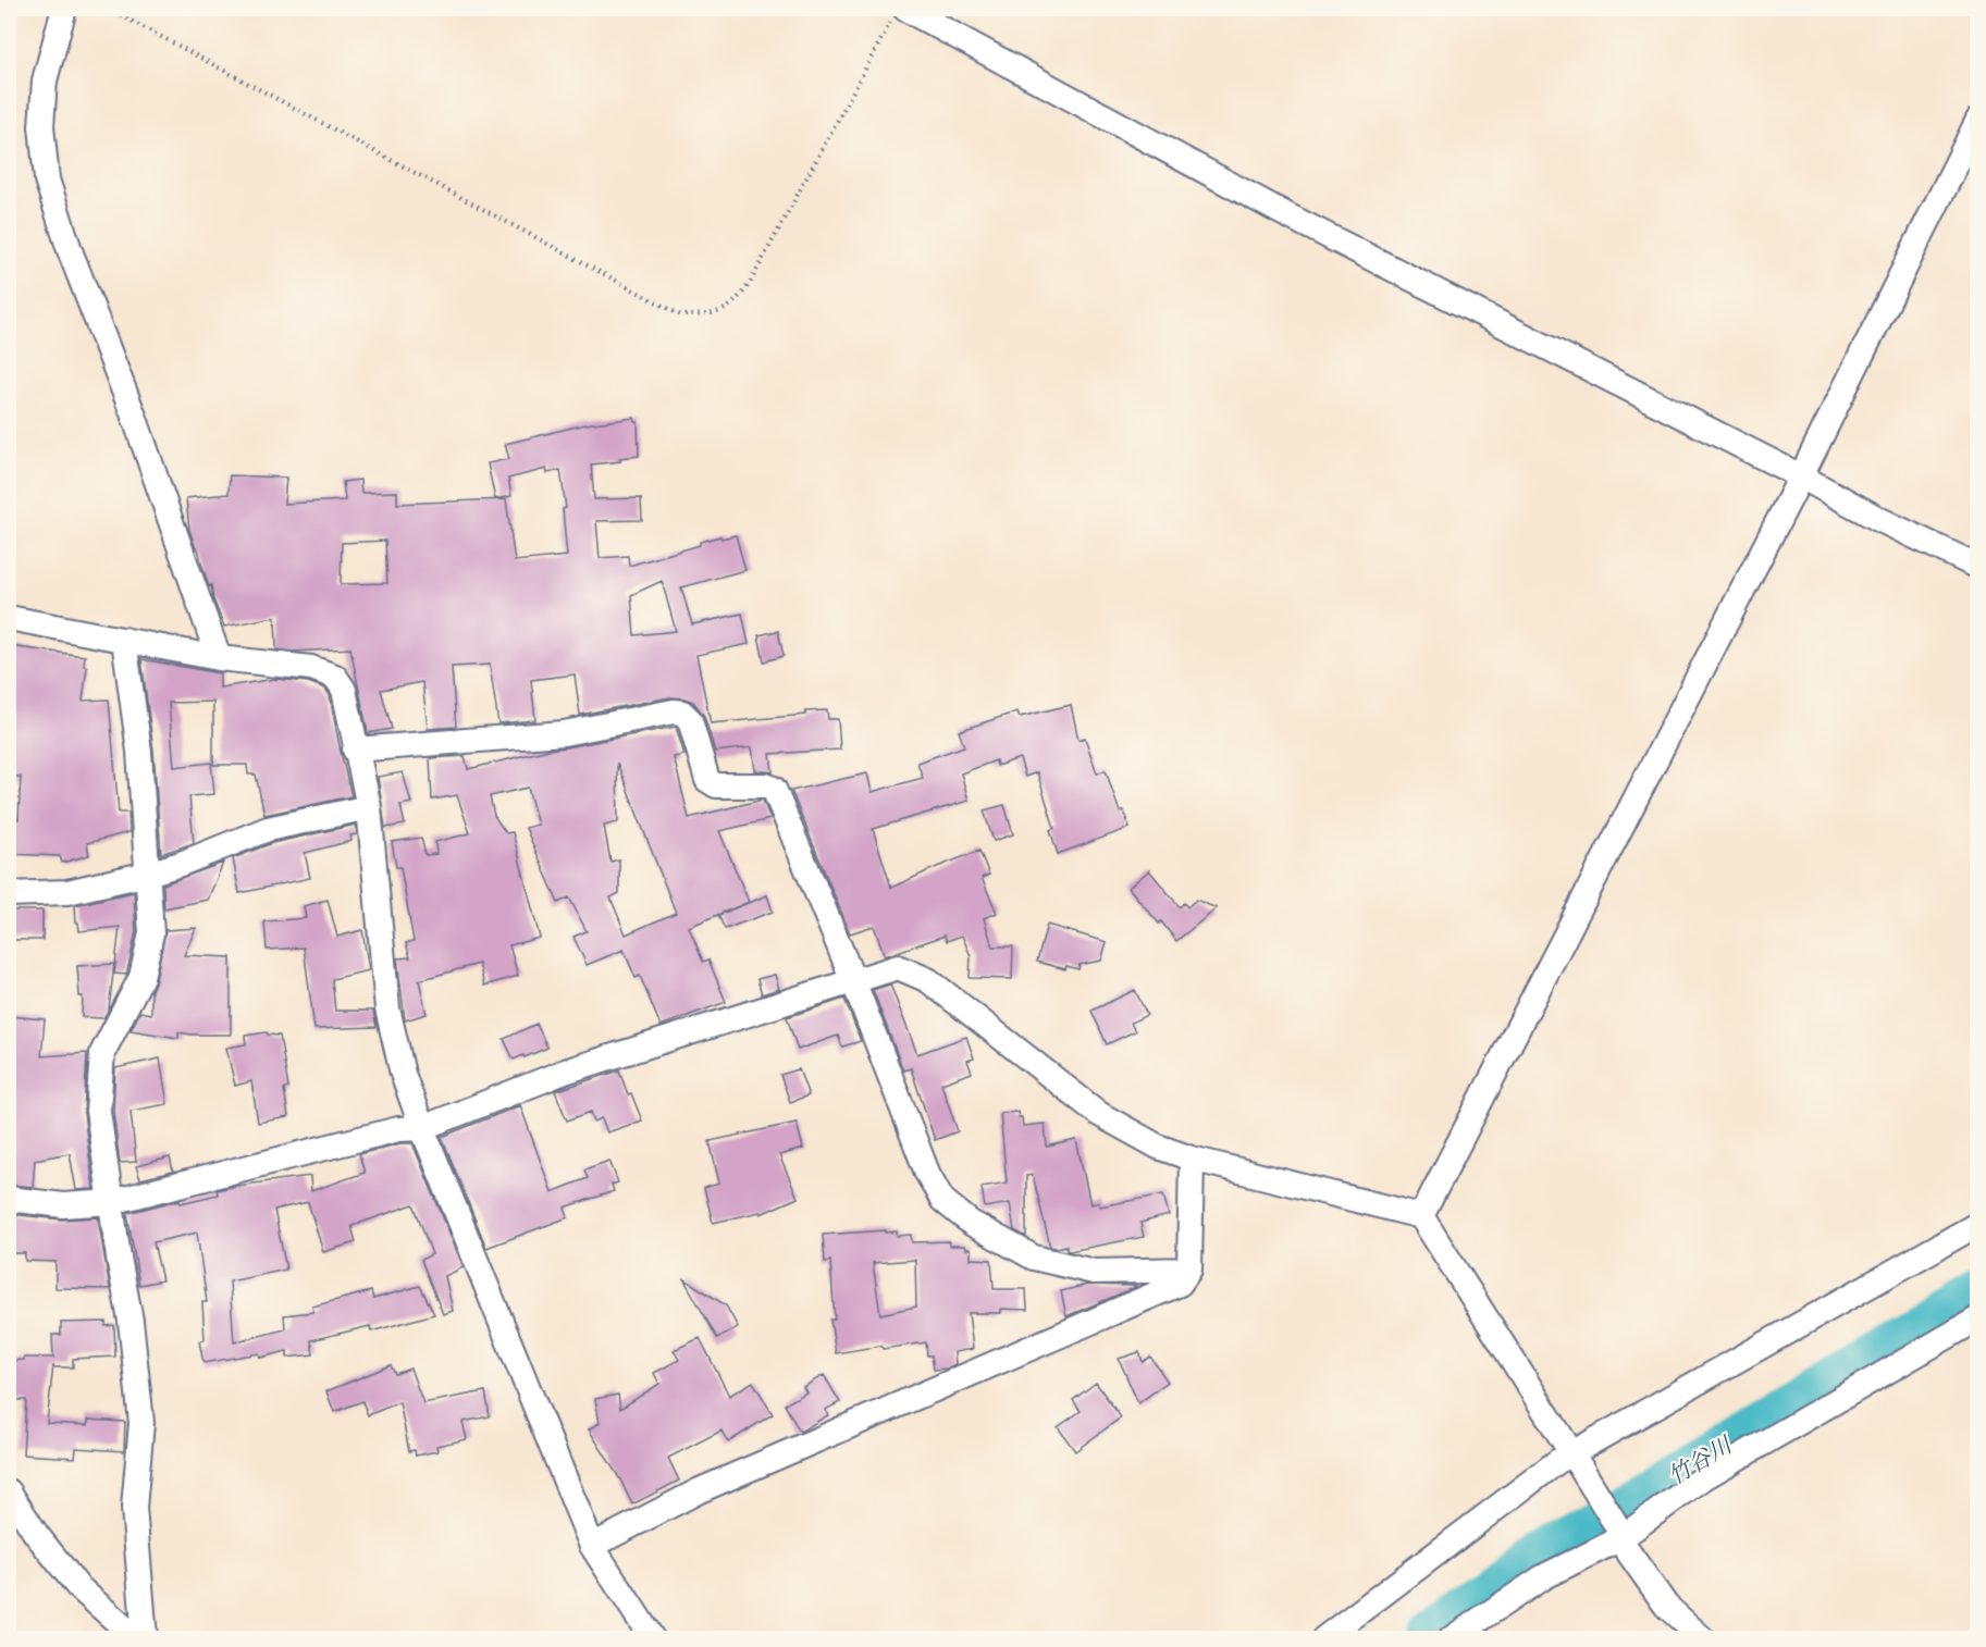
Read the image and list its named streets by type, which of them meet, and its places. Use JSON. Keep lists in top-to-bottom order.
{
  "water": ["竹谷川"]
}
